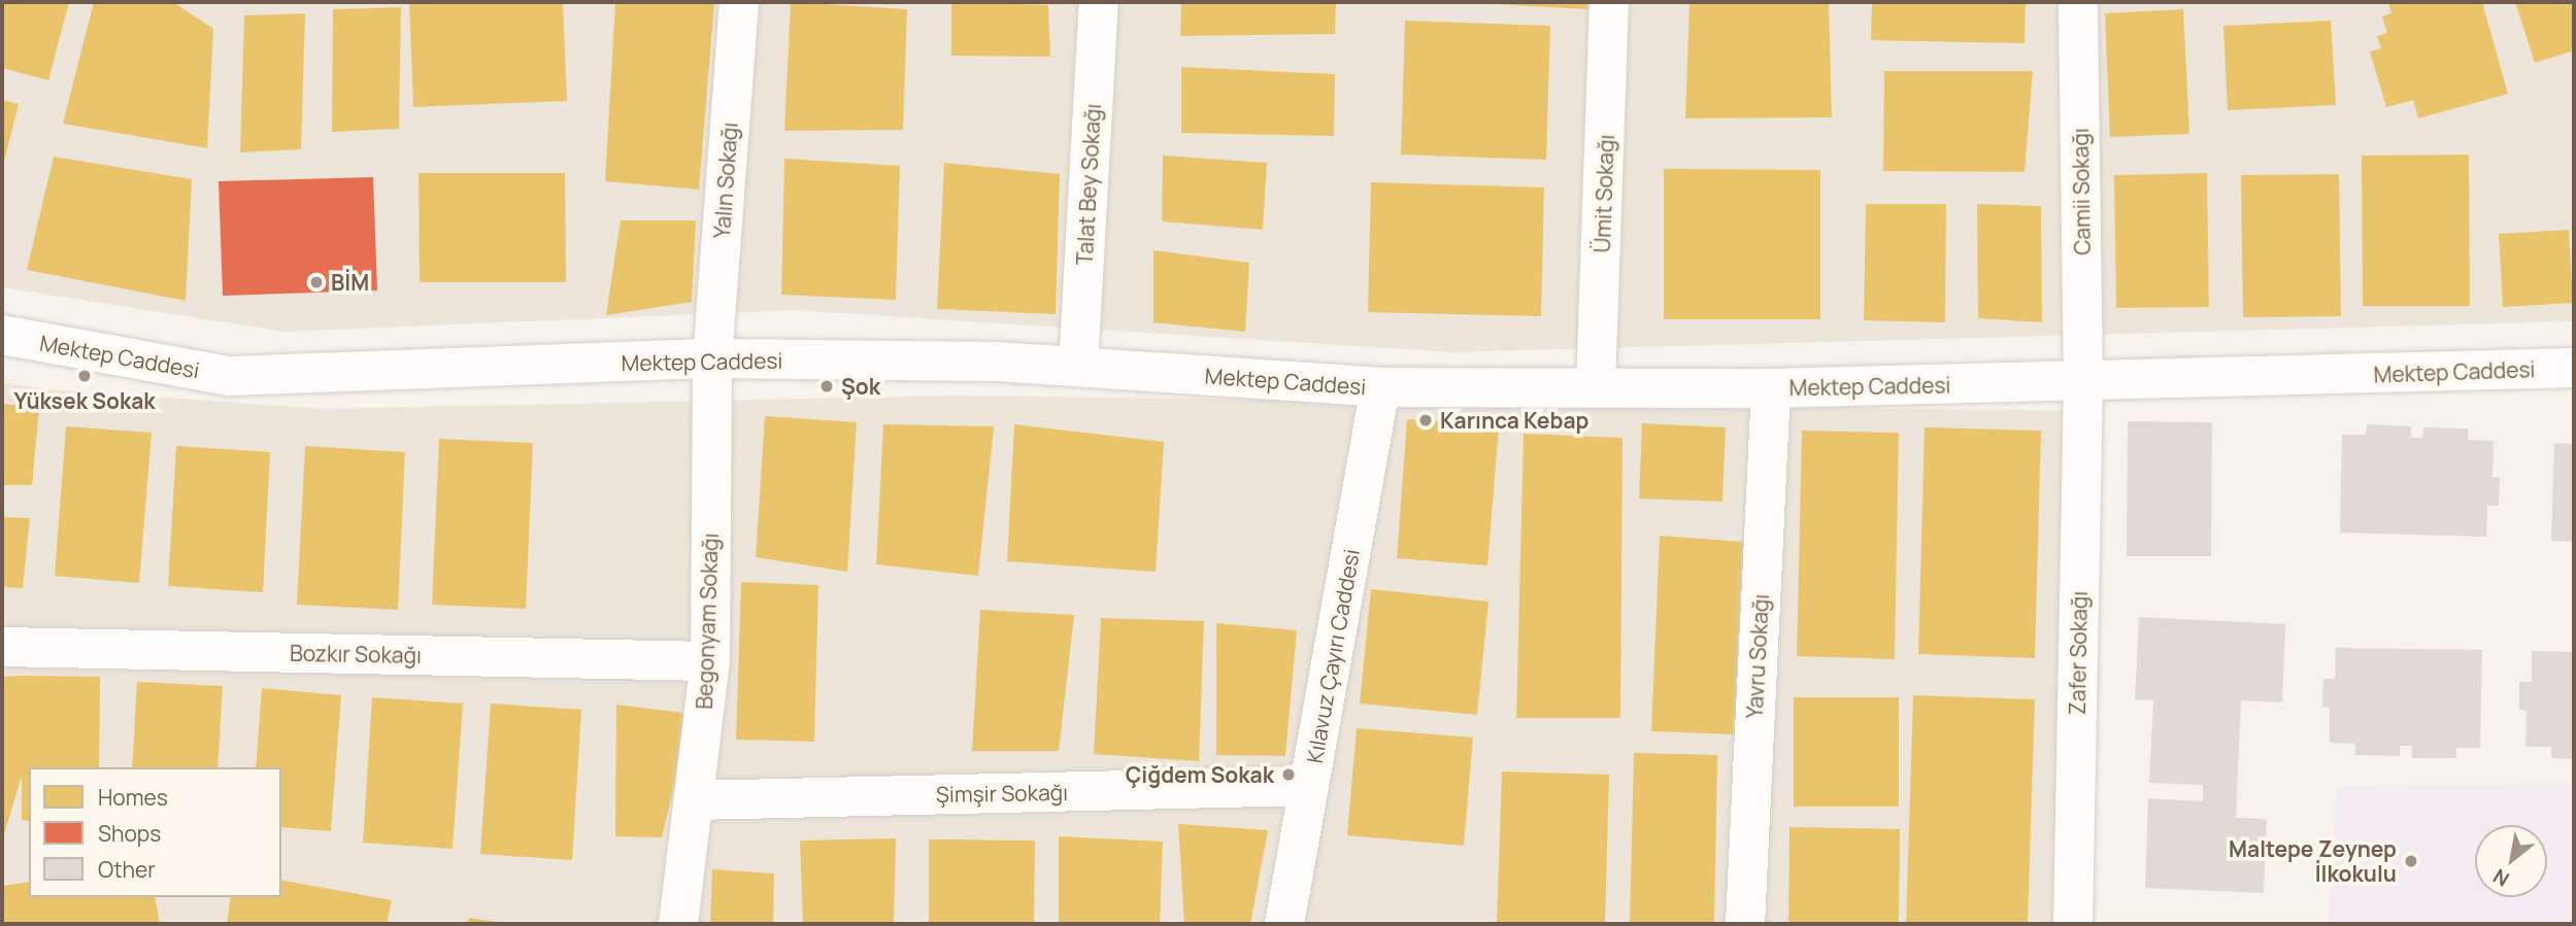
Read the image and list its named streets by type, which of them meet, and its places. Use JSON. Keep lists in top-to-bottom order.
{
  "streets": {
    "street": [
      "Yalın Sokağı",
      "Talat Bey Sokağı",
      "Camii Sokağı",
      "Ümit Sokağı",
      "Mektep Caddesi",
      "Begonyam Sokağı",
      "Zafer Sokağı",
      "Bozkır Sokağı",
      "Kılavuz Çayırı Caddesi",
      "Yavru Sokağı",
      "Şimşir Sokağı"
    ]
  },
  "crossings": [
    ["Yalın Sokağı", "Mektep Caddesi"],
    ["Yalın Sokağı", "Begonyam Sokağı"],
    ["Talat Bey Sokağı", "Mektep Caddesi"],
    ["Camii Sokağı", "Mektep Caddesi"],
    ["Camii Sokağı", "Zafer Sokağı"],
    ["Ümit Sokağı", "Mektep Caddesi"],
    ["Mektep Caddesi", "Begonyam Sokağı"],
    ["Mektep Caddesi", "Zafer Sokağı"],
    ["Mektep Caddesi", "Kılavuz Çayırı Caddesi"],
    ["Mektep Caddesi", "Yavru Sokağı"],
    ["Begonyam Sokağı", "Bozkır Sokağı"],
    ["Begonyam Sokağı", "Şimşir Sokağı"],
    ["Kılavuz Çayırı Caddesi", "Şimşir Sokağı"]
  ],
  "places": [
    "BİM",
    "Yüksek Sokak",
    "Şok",
    "Karınca Kebap",
    "Çiğdem Sokak",
    "Maltepe Zeynep İlkokulu"
  ],
  "legend": ["Homes", "Shops", "Other"],
  "north": "bottom left"
}
